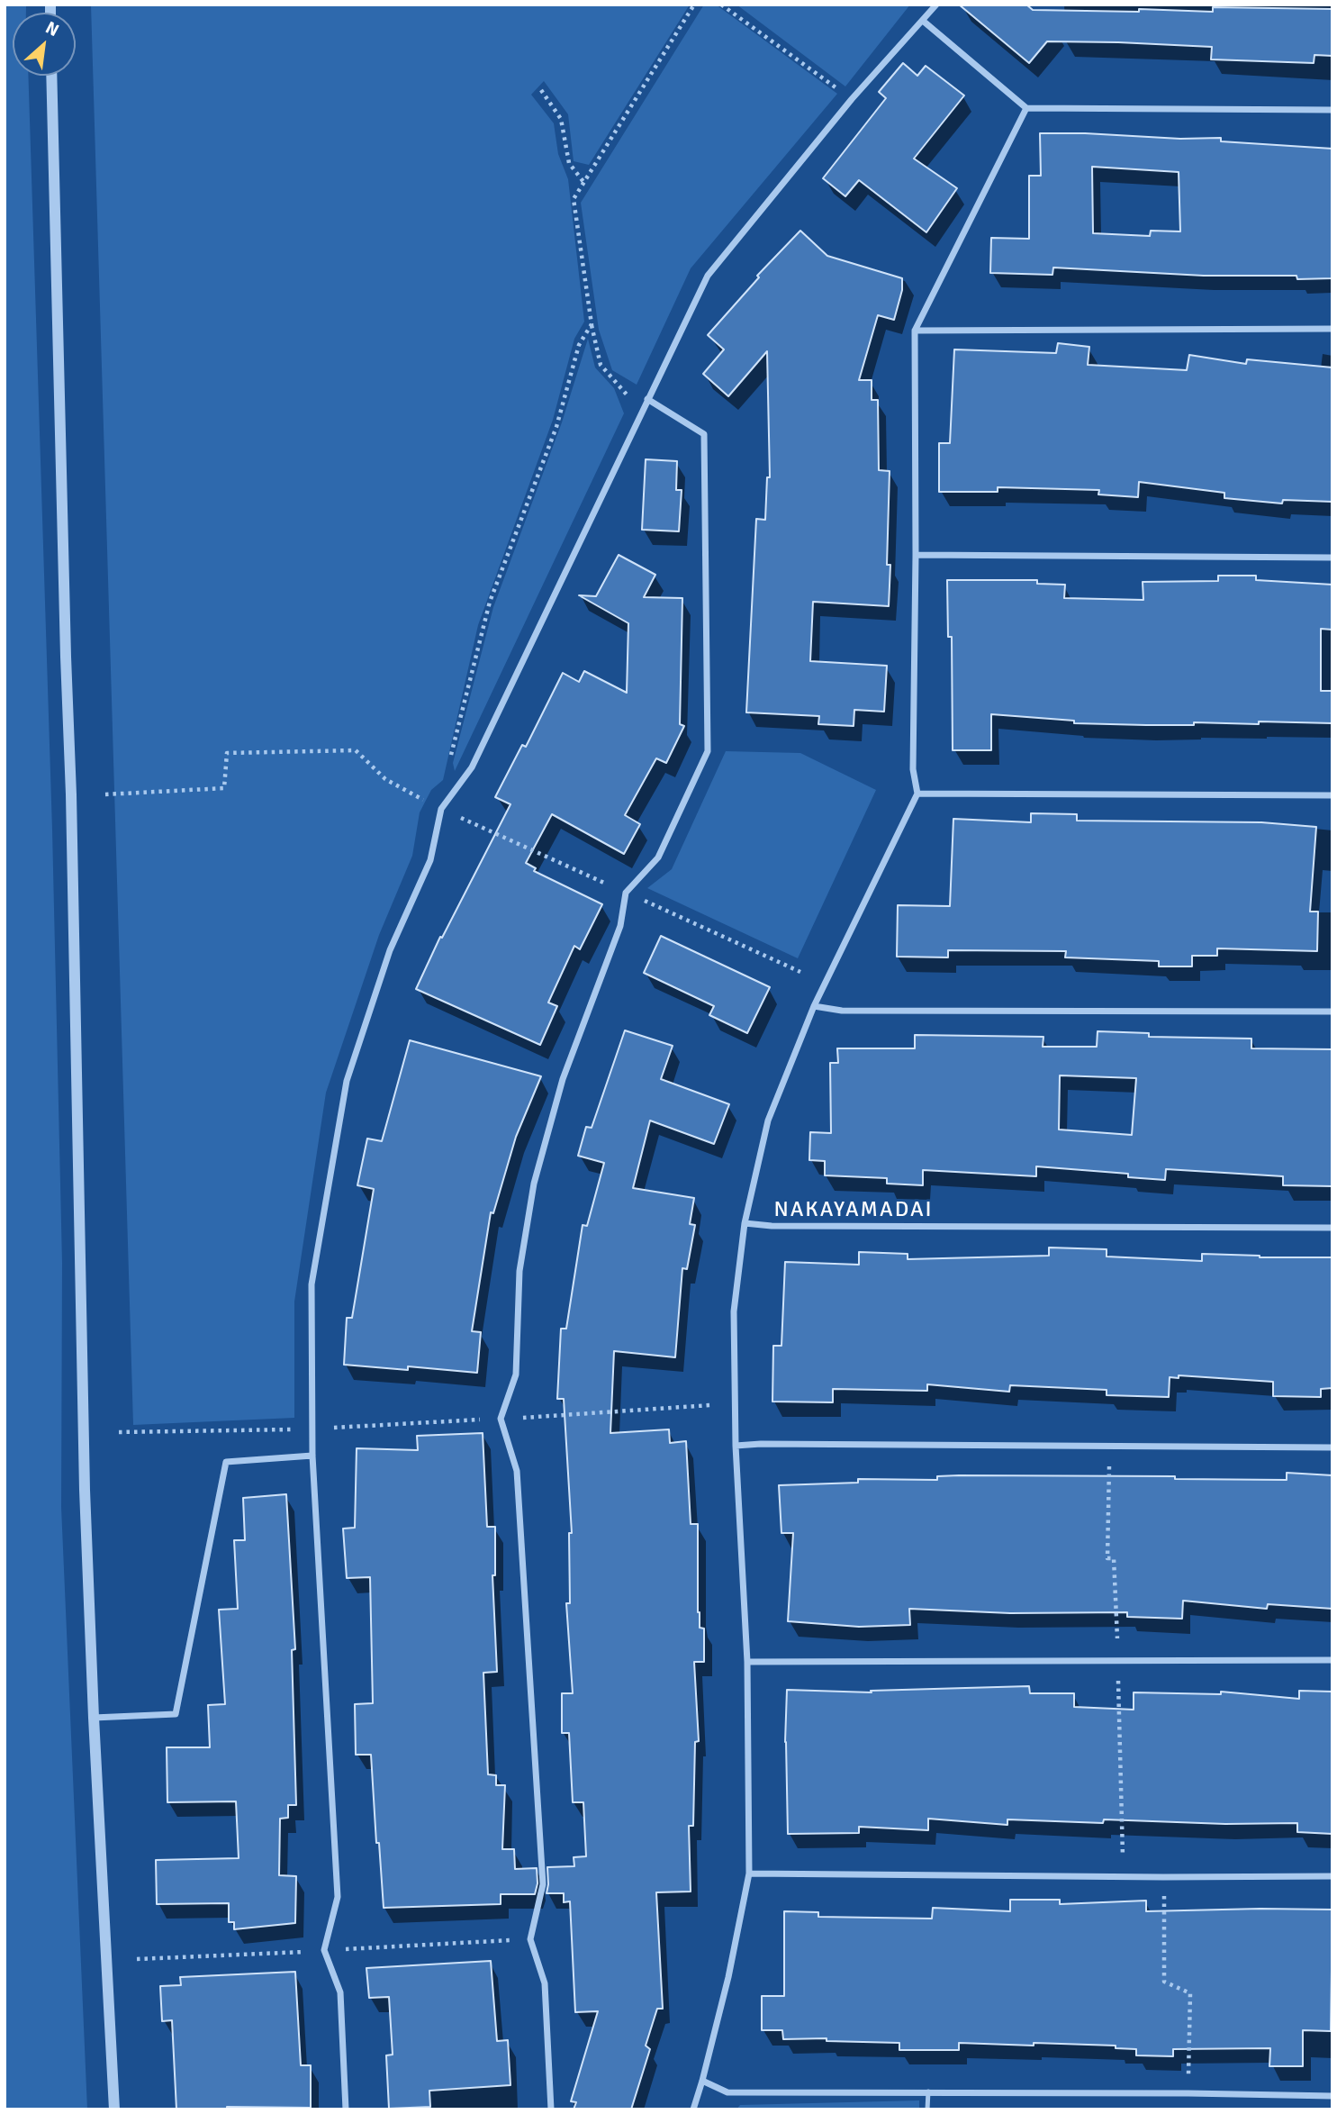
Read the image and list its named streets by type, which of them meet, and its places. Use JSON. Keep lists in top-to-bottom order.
{
  "districts": ["NAKAYAMADAI"],
  "north": "top right"
}
